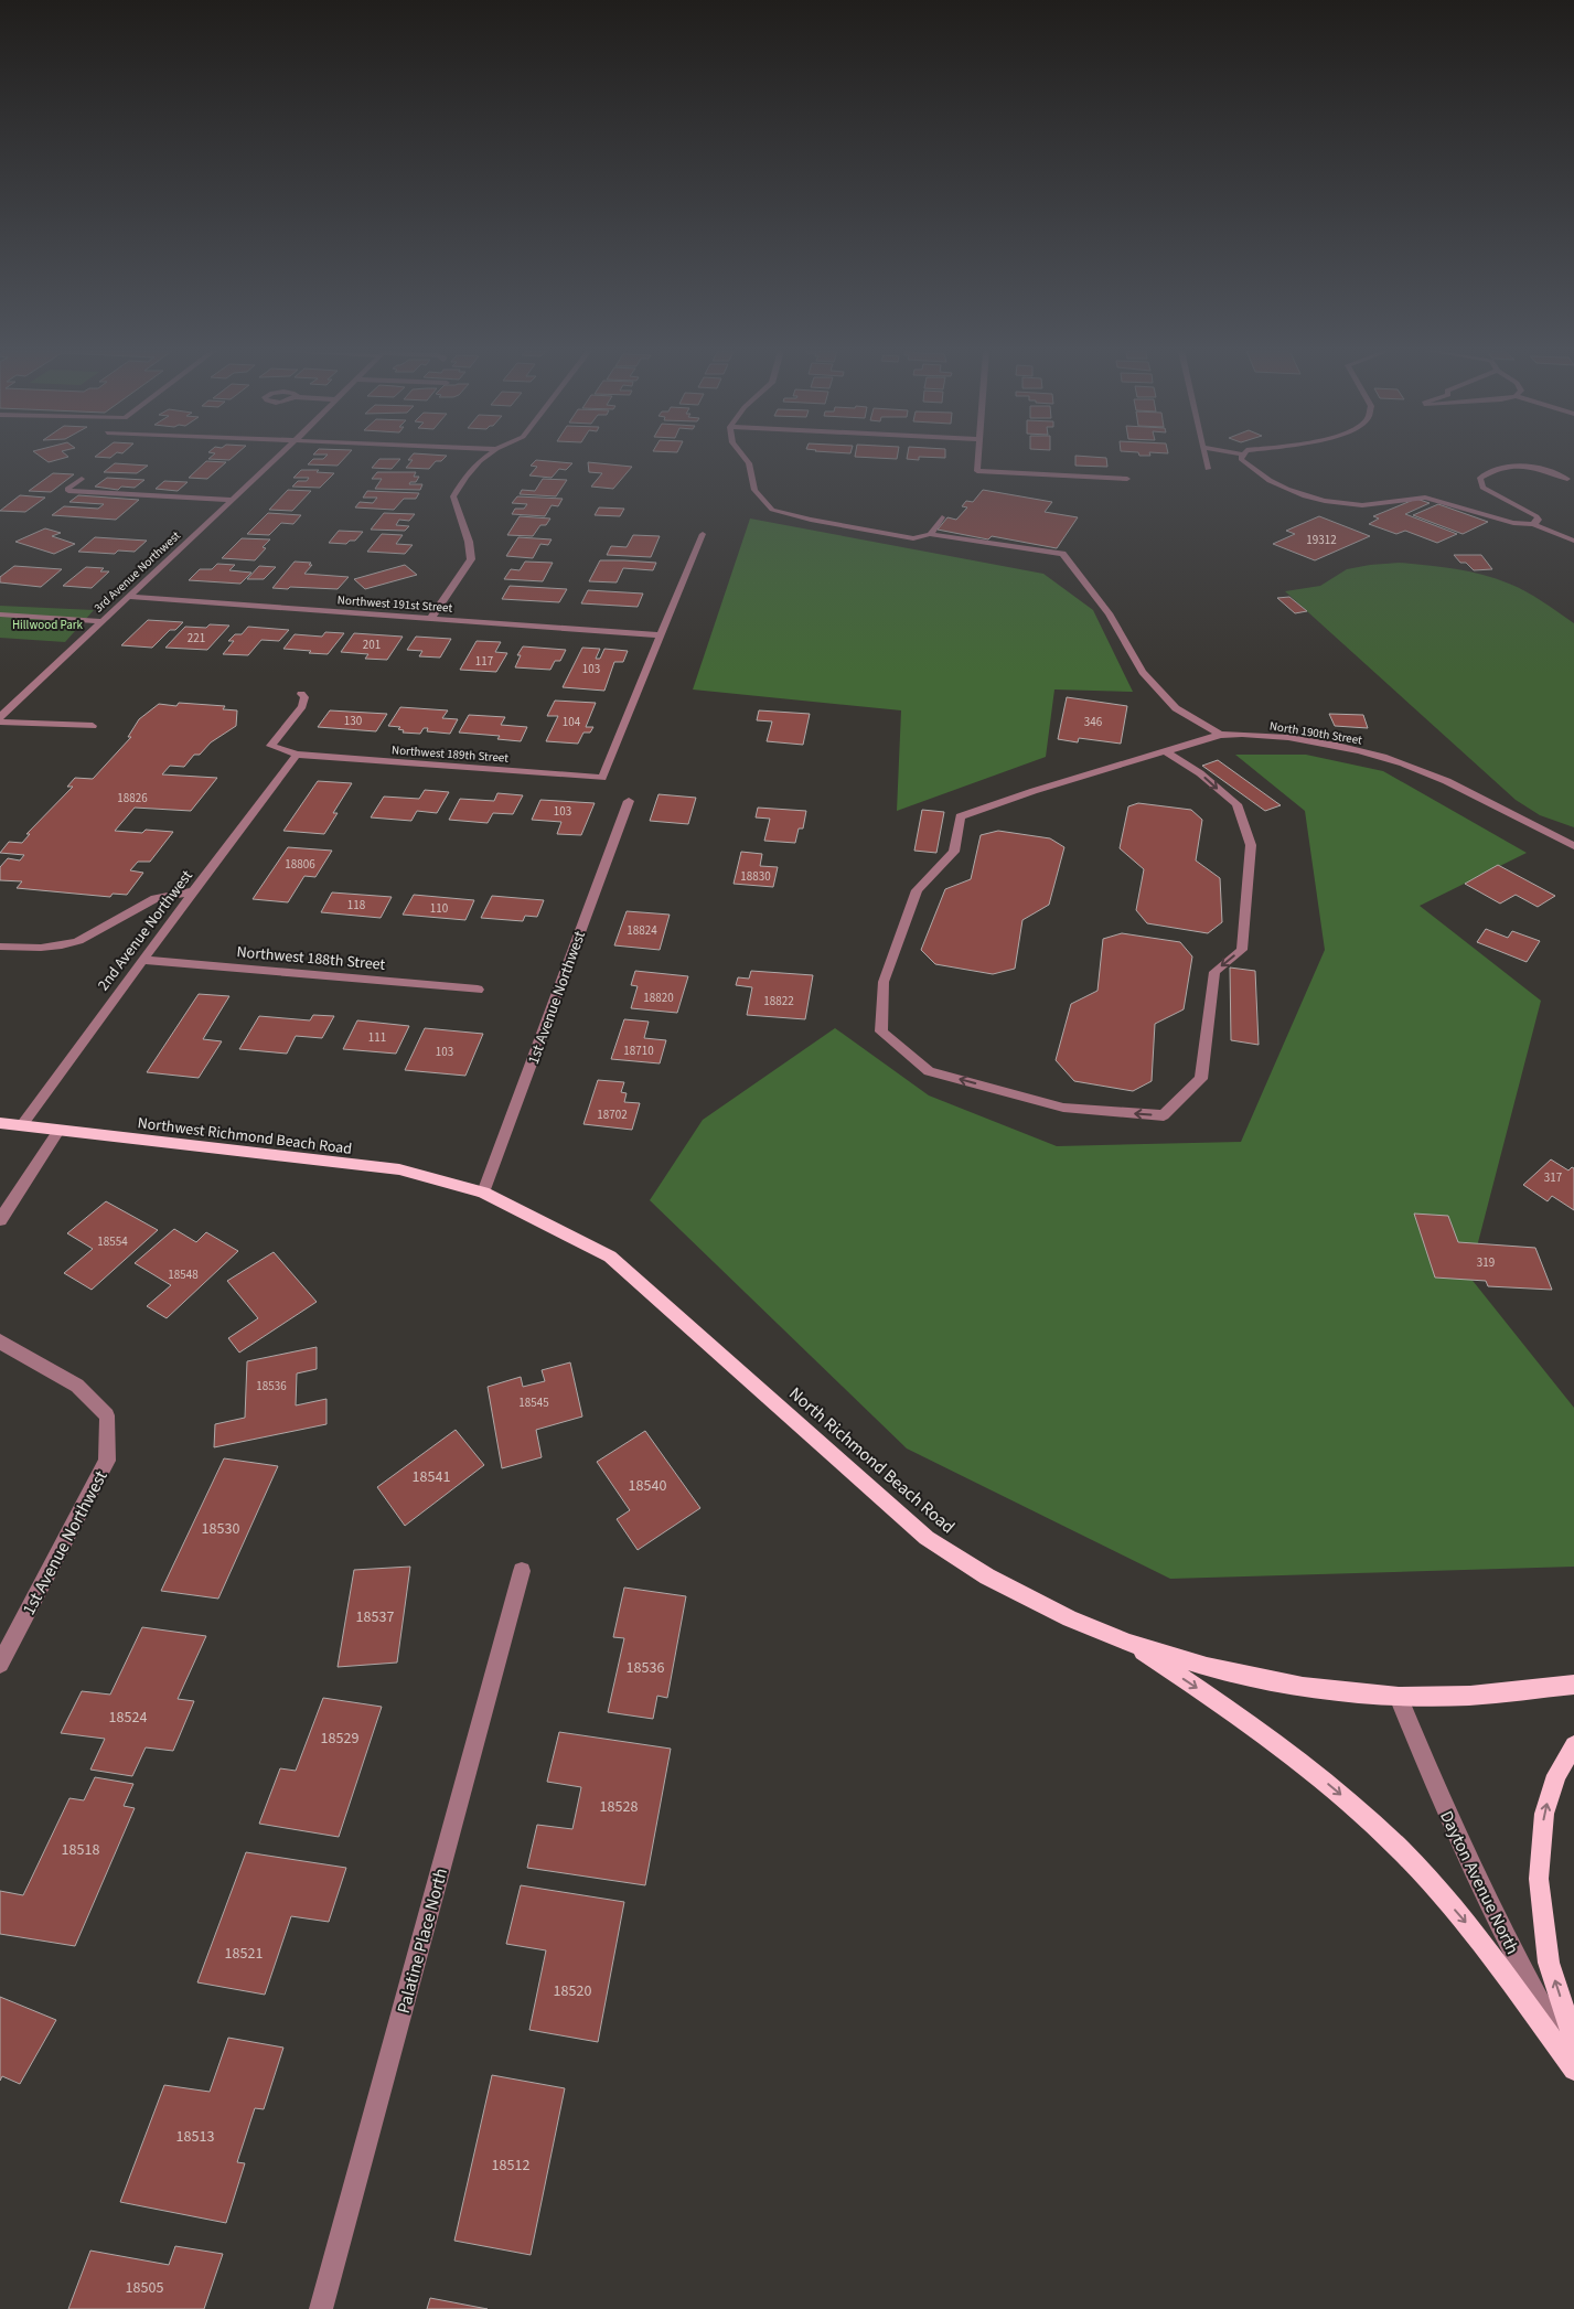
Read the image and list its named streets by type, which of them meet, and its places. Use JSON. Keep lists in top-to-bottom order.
{
  "streets": {
    "main road": ["Northwest Richmond Beach Road", "North Richmond Beach Road"],
    "street": [
      "3rd Avenue Northwest",
      "Northwest 191st Street",
      "North 190th Street",
      "Northwest 189th Street",
      "2nd Avenue Northwest",
      "Northwest 188th Street",
      "1st Avenue Northwest",
      "Dayton Avenue North",
      "Palatine Place North"
    ]
  },
  "crossings": [
    ["3rd Avenue Northwest", "Northwest 191st Street"],
    ["Northwest 191st Street", "Northwest 189th Street"],
    ["Northwest 189th Street", "2nd Avenue Northwest"],
    ["2nd Avenue Northwest", "Northwest 188th Street"],
    ["2nd Avenue Northwest", "Northwest Richmond Beach Road"],
    ["1st Avenue Northwest", "Northwest Richmond Beach Road"],
    ["1st Avenue Northwest", "North Richmond Beach Road"],
    ["Northwest Richmond Beach Road", "North Richmond Beach Road"],
    ["North Richmond Beach Road", "Dayton Avenue North"]
  ],
  "parks": ["Hillwood Park"],
  "house_numbers": [
    "19312",
    "221",
    "201",
    "117",
    "103",
    "130",
    "104",
    "346",
    "18826",
    "103",
    "18806",
    "18830",
    "118",
    "110",
    "18824",
    "18820",
    "18822",
    "111",
    "18710",
    "103",
    "18702",
    "317",
    "18554",
    "319",
    "18548",
    "18536",
    "18545",
    "18541",
    "18540",
    "18530",
    "18537",
    "18536",
    "18524",
    "18529",
    "18528",
    "18518",
    "18521",
    "18520",
    "18513",
    "18512",
    "18505"
  ]
}
